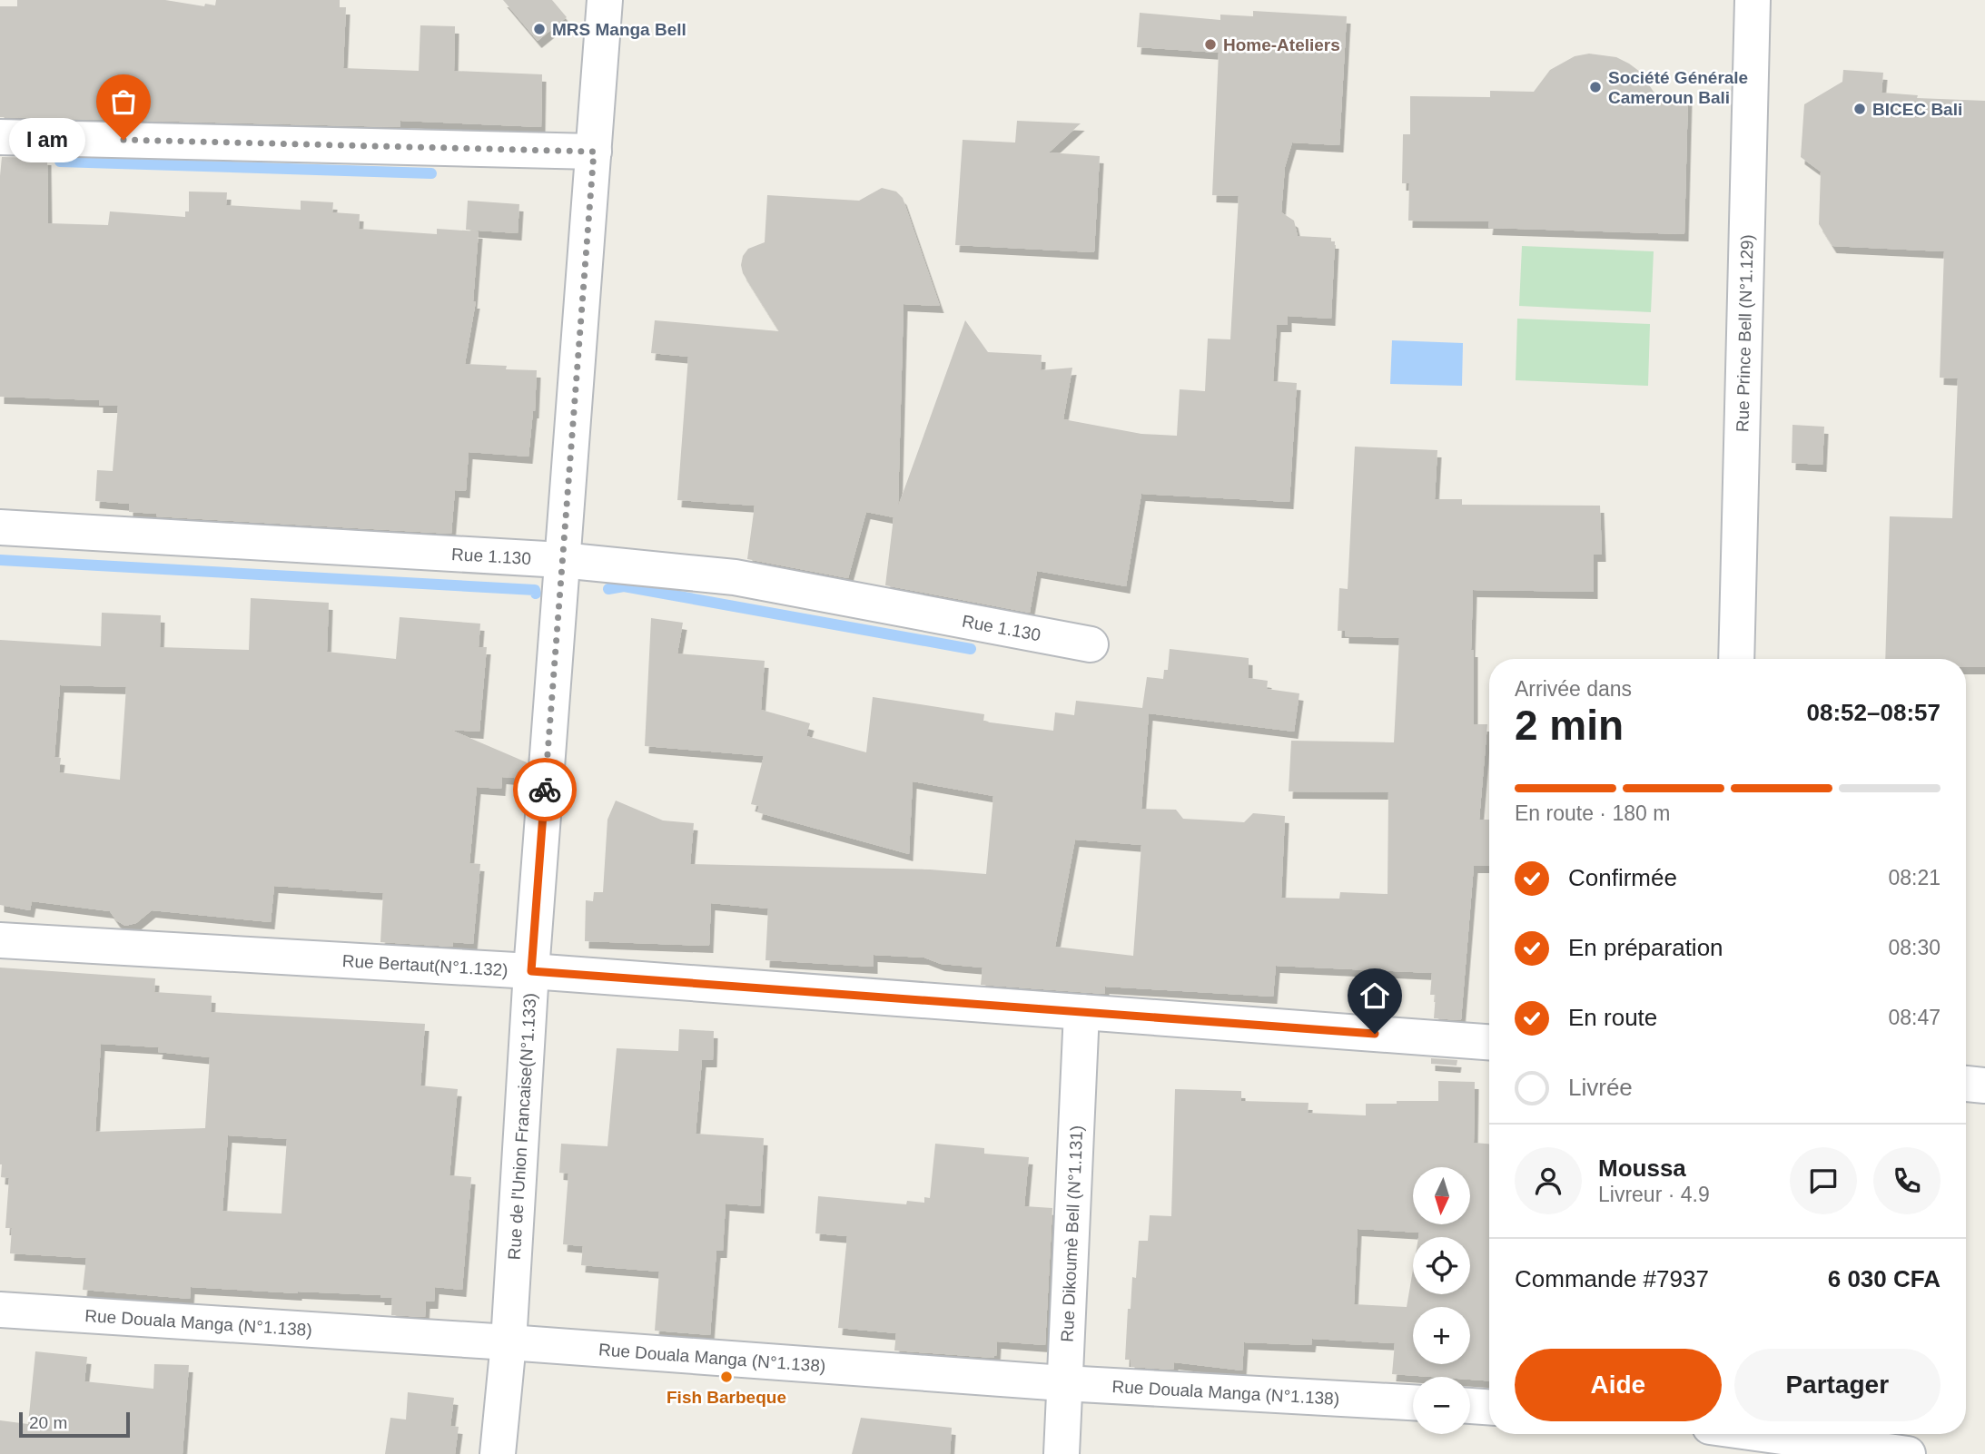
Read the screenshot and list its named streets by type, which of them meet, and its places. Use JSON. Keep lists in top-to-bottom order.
{
  "streets": {
    "street": [
      "Rue Prince Bell (N°1.129)",
      "Rue 1.130",
      "Rue Bertaut(N°1.132)",
      "Rue de l'Union Francaise(N°1.133)",
      "Rue Dikoumè Bell (N°1.131)",
      "Rue Douala Manga (N°1.138)"
    ]
  },
  "crossings": [
    ["Rue 1.130", "Rue de l'Union Francaise(N°1.133)"],
    ["Rue Bertaut(N°1.132)", "Rue de l'Union Francaise(N°1.133)"],
    ["Rue Bertaut(N°1.132)", "Rue Dikoumè Bell (N°1.131)"],
    ["Rue de l'Union Francaise(N°1.133)", "Rue Douala Manga (N°1.138)"],
    ["Rue Dikoumè Bell (N°1.131)", "Rue Douala Manga (N°1.138)"]
  ],
  "places": [
    "MRS Manga Bell",
    "Home-Ateliers",
    "Société Générale Cameroun Bali",
    "BICEC Bali",
    "I am",
    "Fish Barbeque"
  ],
  "scale_bar": "20 m",
  "north": "bottom",
  "page": {
    "bubble": "I am",
    "heading": ["2 min", "Arrivée dans", "08:52–08:57"],
    "panel": [
      "Moussa",
      "Livreur · 4.9",
      "Commande #7937",
      "6 030 CFA"
    ],
    "bar": "En route · 180 m",
    "list": [
      ["Confirmée", "08:21"],
      ["En préparation", "08:30"],
      ["En route", "08:47"],
      "Livrée"
    ],
    "map_buttons": ["+", "−"],
    "buttons": ["Aide", "Partager"],
    "scale": "20 m"
  }
}
